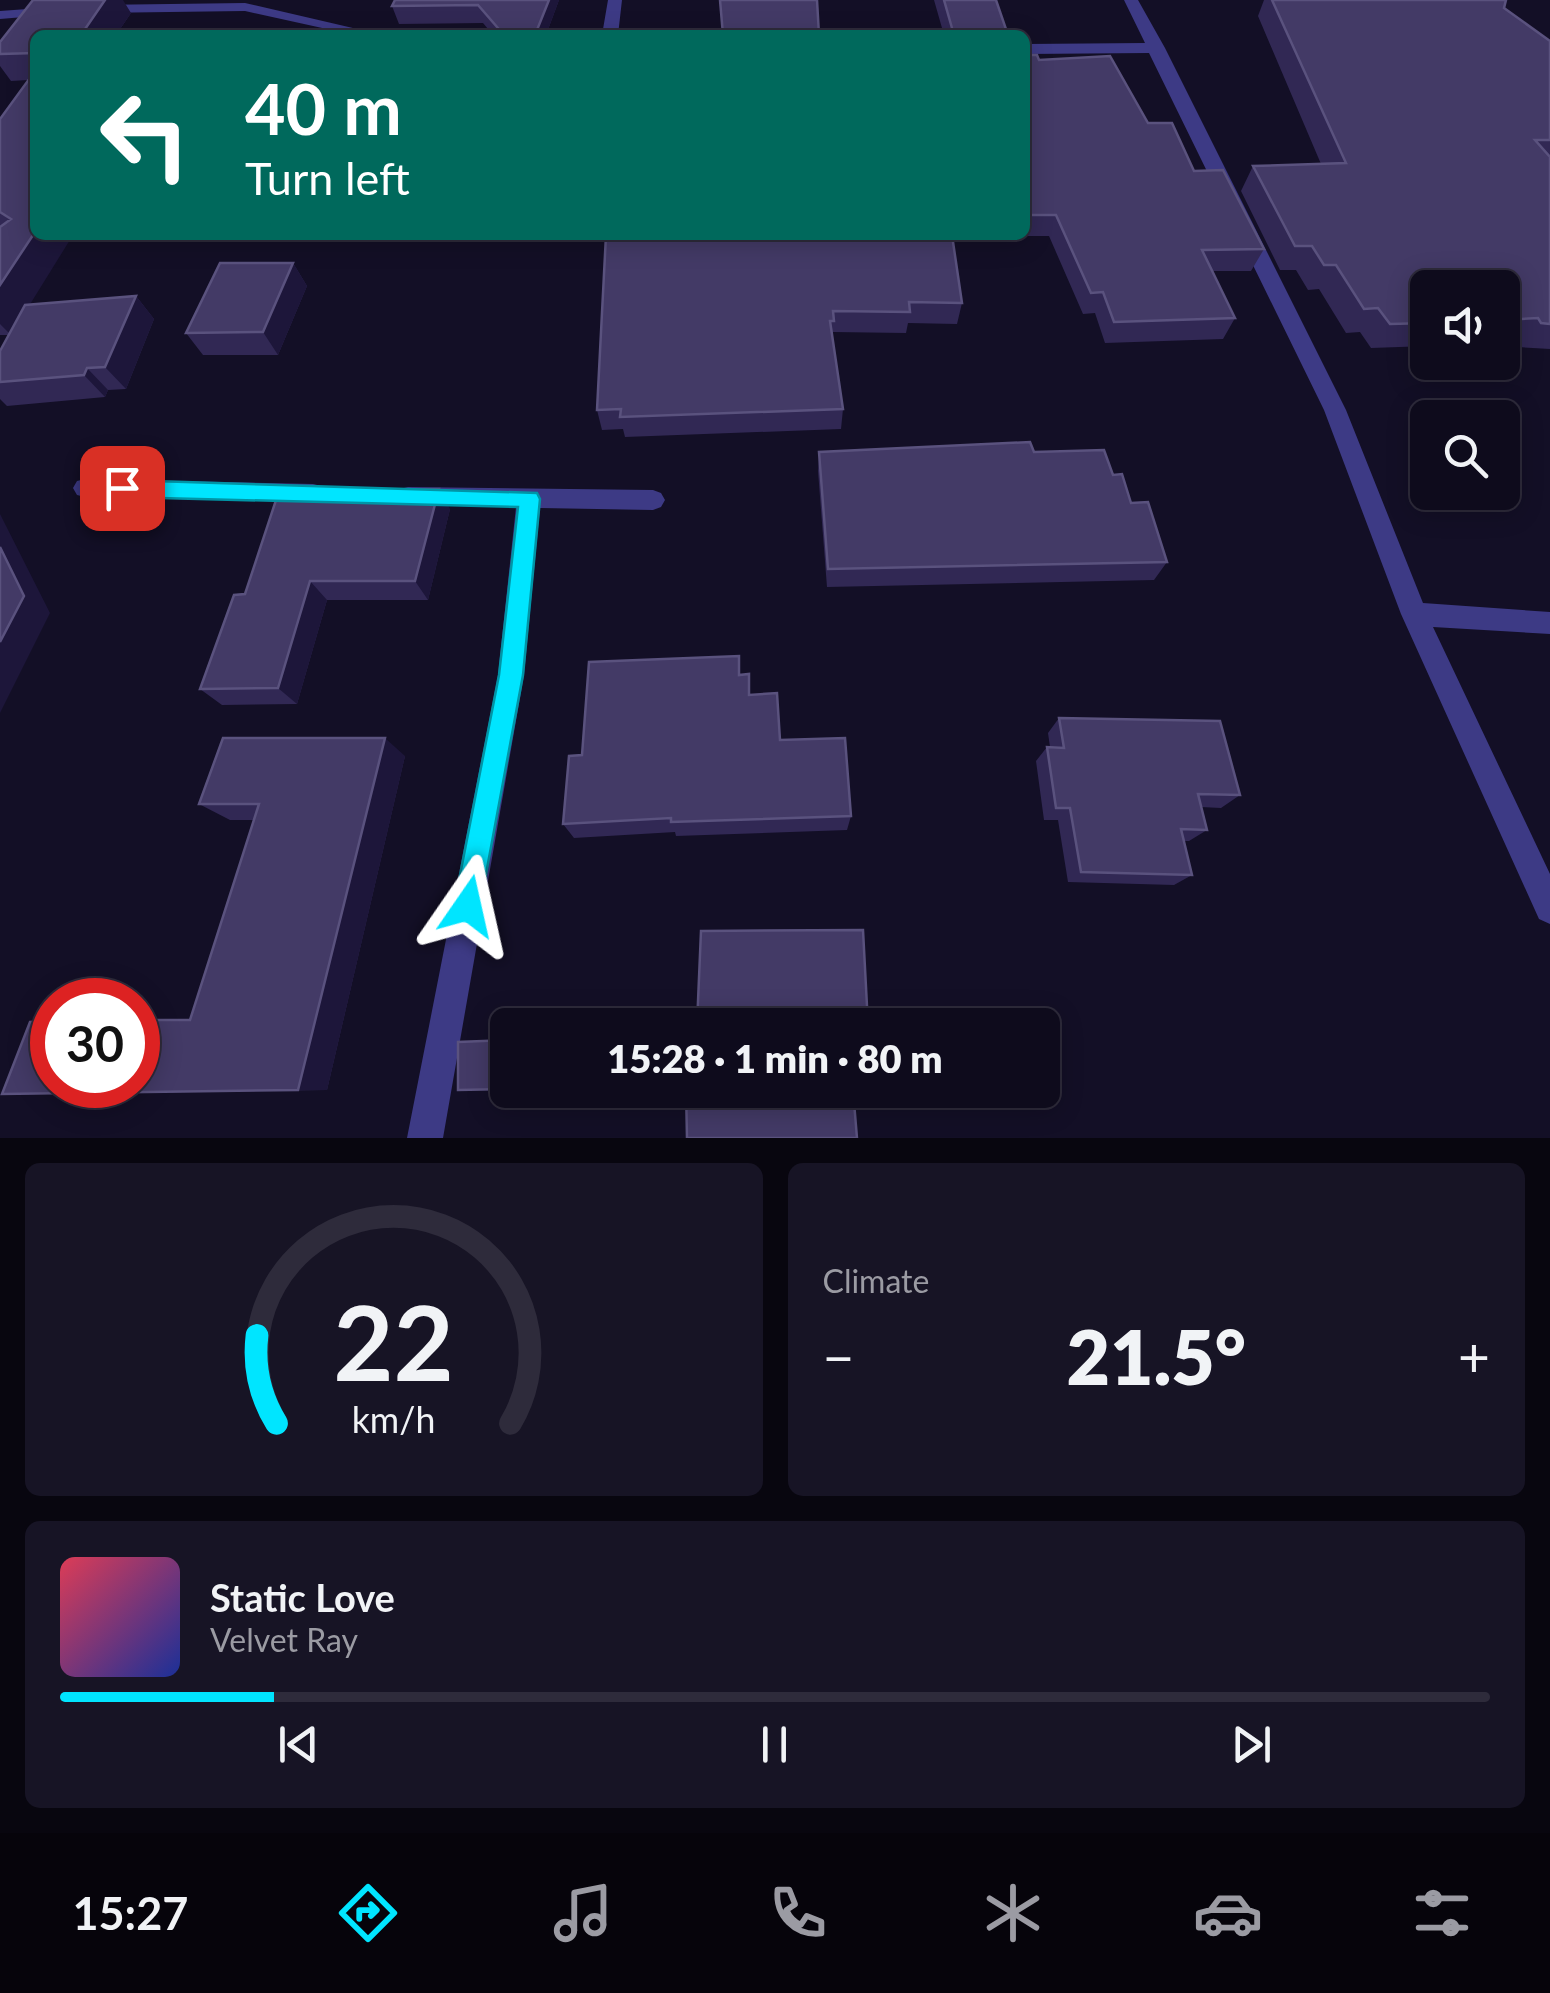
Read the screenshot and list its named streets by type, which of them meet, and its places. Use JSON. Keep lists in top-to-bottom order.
{
  "page": {
    "turn": ["40 m", "Turn left"],
    "limit": "30",
    "trip": "15:28 · 1 min · 80 m",
    "tile": "Climate",
    "heat": ["−", "21.5°", "+"],
    "song": ["Static Love", "Velvet Ray"],
    "tabs": "15:27",
    "gauge": ["22", "km/h"]
  }
}
